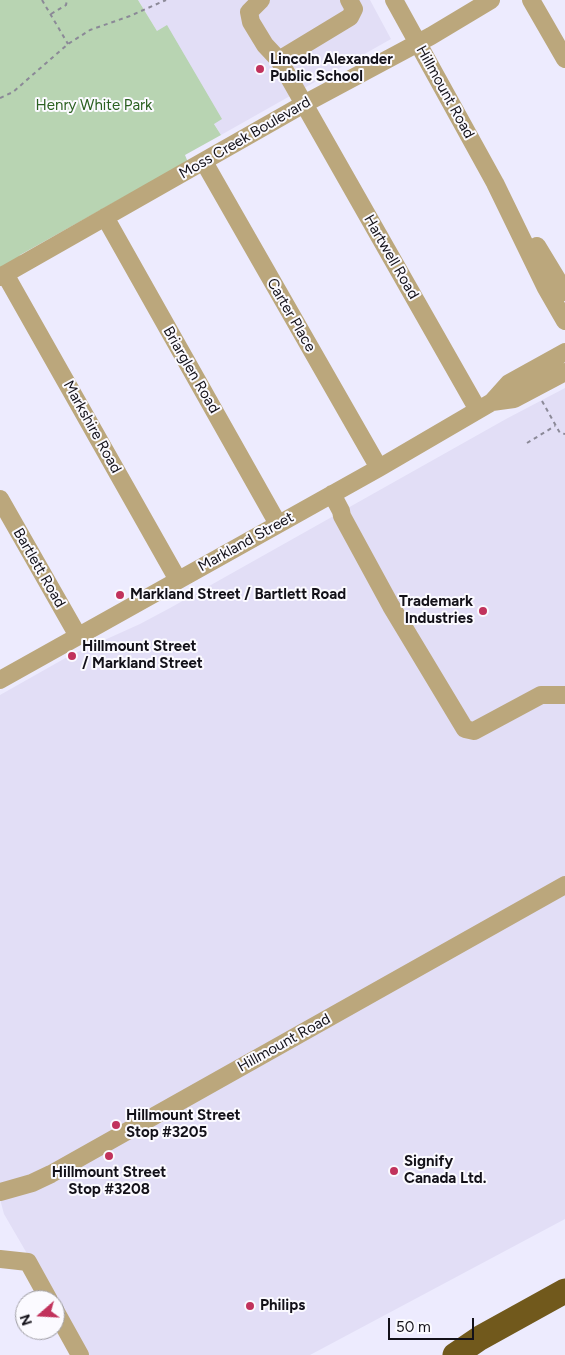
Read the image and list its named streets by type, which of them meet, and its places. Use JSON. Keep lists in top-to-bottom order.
{
  "streets": {
    "street": [
      "Hillmount Road",
      "Moss Creek Boulevard",
      "Hartwell Road",
      "Carter Place",
      "Briarglen Road",
      "Markshire Road",
      "Markland Street",
      "Bartlett Road"
    ]
  },
  "crossings": [
    ["Hillmount Road", "Moss Creek Boulevard"],
    ["Moss Creek Boulevard", "Hartwell Road"],
    ["Moss Creek Boulevard", "Carter Place"],
    ["Moss Creek Boulevard", "Briarglen Road"],
    ["Moss Creek Boulevard", "Markshire Road"],
    ["Hartwell Road", "Markland Street"],
    ["Carter Place", "Markland Street"],
    ["Briarglen Road", "Markland Street"],
    ["Markshire Road", "Markland Street"],
    ["Markland Street", "Bartlett Road"]
  ],
  "parks": ["Henry White Park"],
  "places": [
    "Lincoln Alexander Public School",
    "Markland Street / Bartlett Road",
    "Trademark Industries",
    "Hillmount Street / Markland Street",
    "Hillmount Street Stop #3205",
    "Hillmount Street Stop #3208",
    "Signify Canada Ltd.",
    "Philips"
  ],
  "scale_bar": "50 m",
  "north": "left"
}
